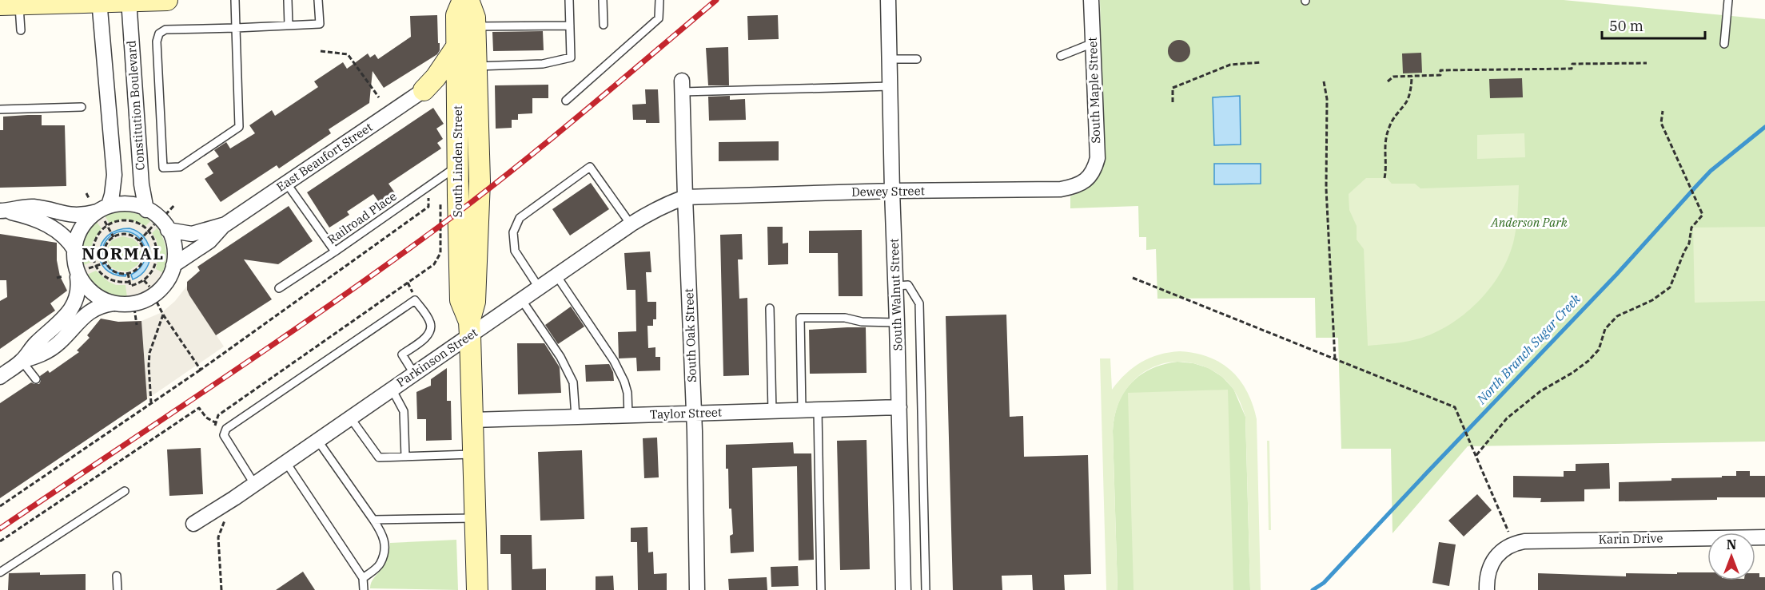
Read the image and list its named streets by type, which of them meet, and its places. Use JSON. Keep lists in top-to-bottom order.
{
  "streets": {
    "main road": ["South Linden Street"],
    "street": [
      "South Maple Street",
      "Constitution Boulevard",
      "East Beaufort Street",
      "Dewey Street",
      "South Walnut Street",
      "South Oak Street",
      "Parkinson Street",
      "Taylor Street",
      "Karin Drive"
    ],
    "lane": ["Railroad Place"]
  },
  "crossings": [
    ["South Maple Street", "Dewey Street"],
    ["South Linden Street", "Railroad Place"],
    ["South Linden Street", "Parkinson Street"],
    ["South Linden Street", "Taylor Street"],
    ["Dewey Street", "South Walnut Street"],
    ["Dewey Street", "South Oak Street"],
    ["Dewey Street", "Parkinson Street"],
    ["South Walnut Street", "Taylor Street"],
    ["South Oak Street", "Parkinson Street"],
    ["South Oak Street", "Taylor Street"]
  ],
  "districts": ["NORMAL"],
  "water": ["North Branch Sugar Creek"],
  "parks": ["Anderson Park"],
  "scale_bar": "50 m",
  "north": "top"
}
